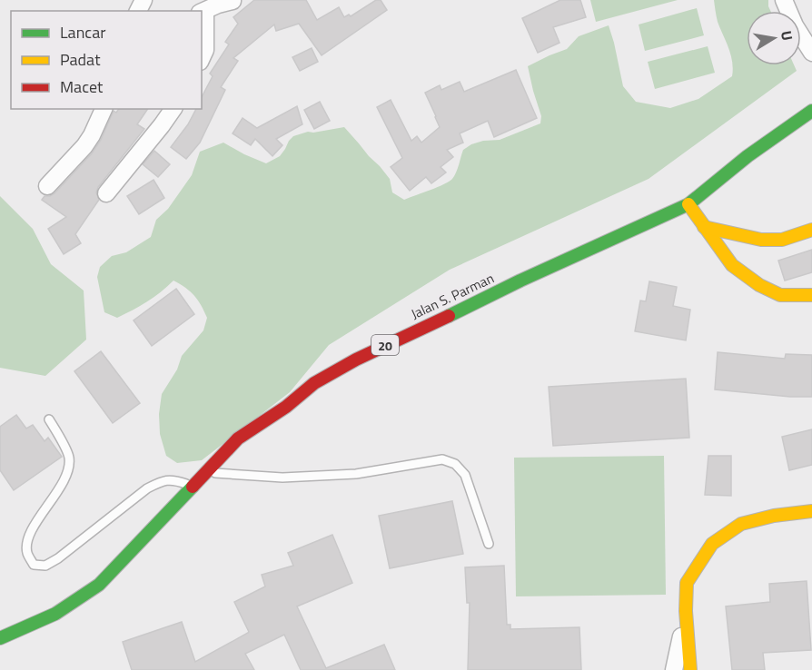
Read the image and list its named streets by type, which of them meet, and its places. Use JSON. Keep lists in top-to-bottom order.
{
  "streets": {
    "main road": ["Jalan S. Parman", "20"]
  },
  "legend": ["Lancar", "Padat", "Macet"],
  "north": "right"
}
